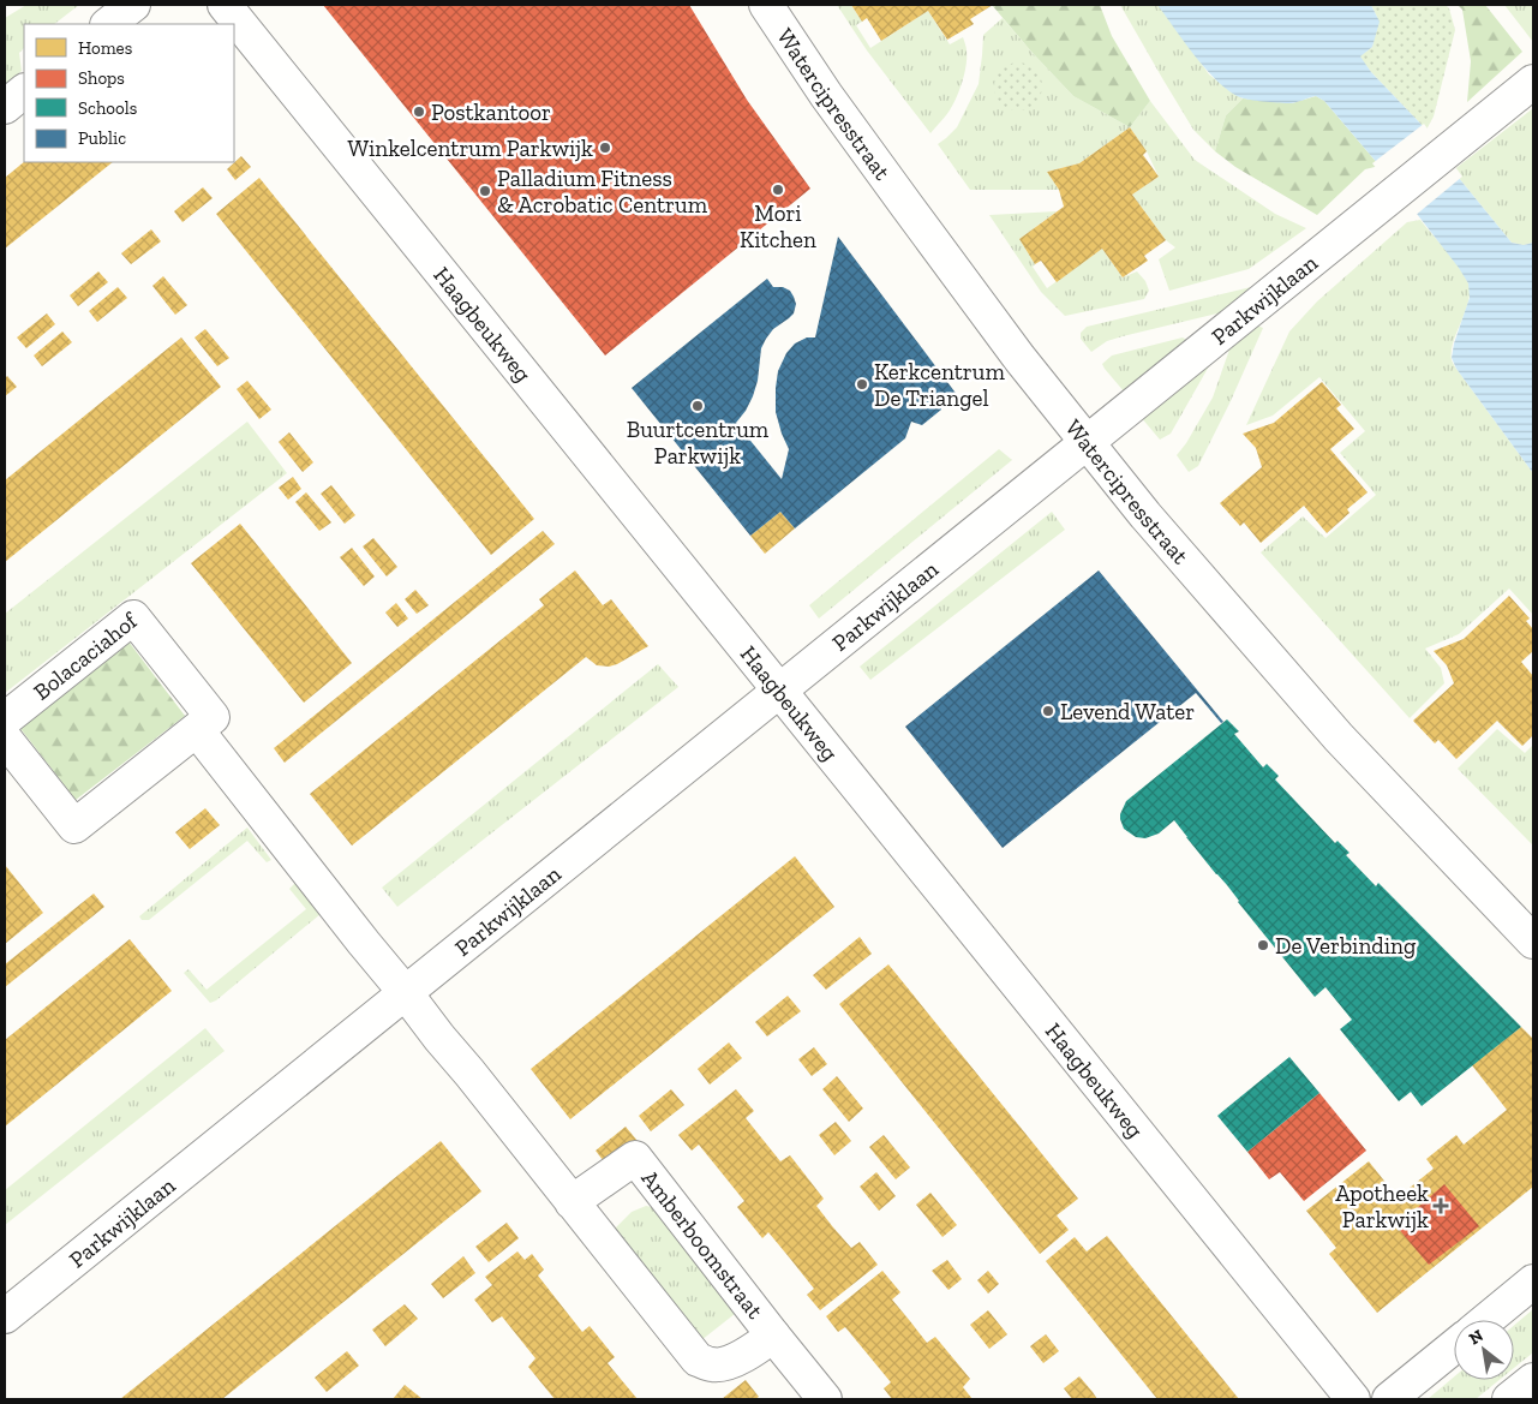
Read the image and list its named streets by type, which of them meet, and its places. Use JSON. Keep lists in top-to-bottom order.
{
  "streets": {
    "street": [
      "Watercipresstraat",
      "Parkwijklaan",
      "Haagbeukweg",
      "Bolacaciahof",
      "Amberboomstraat"
    ]
  },
  "crossings": [
    ["Watercipresstraat", "Parkwijklaan"],
    ["Parkwijklaan", "Haagbeukweg"],
    ["Parkwijklaan", "Amberboomstraat"]
  ],
  "places": {
    "other": [
      "Postkantoor",
      "Winkelcentrum Parkwijk",
      "Mori Kitchen",
      "Palladium Fitness & Acrobatic Centrum",
      "Kerkcentrum De Triangel",
      "Buurtcentrum Parkwijk",
      "Levend Water",
      "De Verbinding"
    ],
    "health": ["Apotheek Parkwijk"]
  },
  "legend": [
    "Homes",
    "Shops",
    "Schools",
    "Public"
  ],
  "north": "top left"
}
